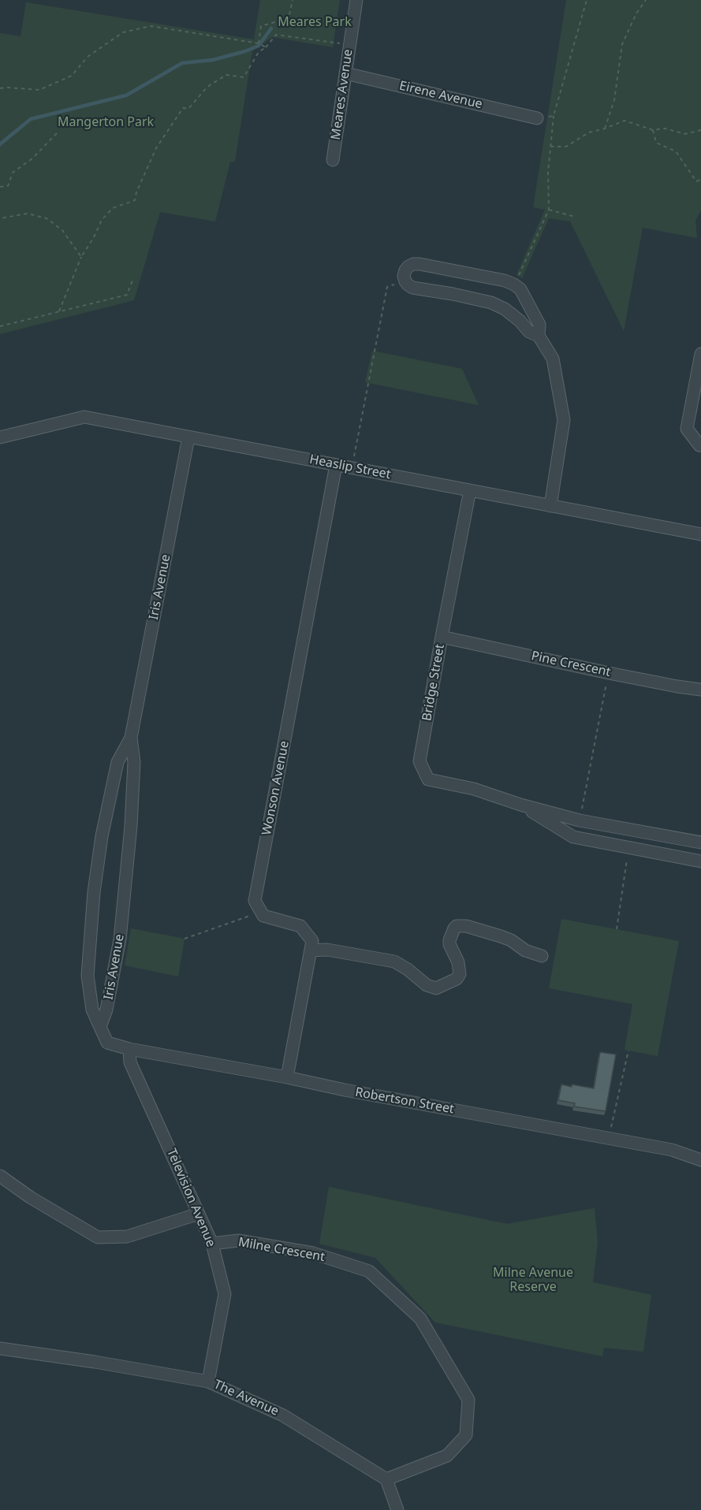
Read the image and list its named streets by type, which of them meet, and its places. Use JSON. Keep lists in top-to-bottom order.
{
  "streets": {
    "street": [
      "Meares Avenue",
      "Eirene Avenue",
      "Heaslip Street",
      "Iris Avenue",
      "Pine Crescent",
      "Bridge Street",
      "Wonson Avenue",
      "Robertson Street",
      "Television Avenue",
      "Milne Crescent",
      "The Avenue"
    ]
  },
  "crossings": [
    ["Meares Avenue", "Eirene Avenue"],
    ["Heaslip Street", "Iris Avenue"],
    ["Heaslip Street", "Bridge Street"],
    ["Heaslip Street", "Wonson Avenue"],
    ["Iris Avenue", "Robertson Street"],
    ["Pine Crescent", "Bridge Street"],
    ["Robertson Street", "Television Avenue"],
    ["Television Avenue", "Milne Crescent"],
    ["Television Avenue", "The Avenue"],
    ["Milne Crescent", "The Avenue"]
  ],
  "parks": ["Meares Park", "Mangerton Park", "Milne Avenue Reserve"]
}
